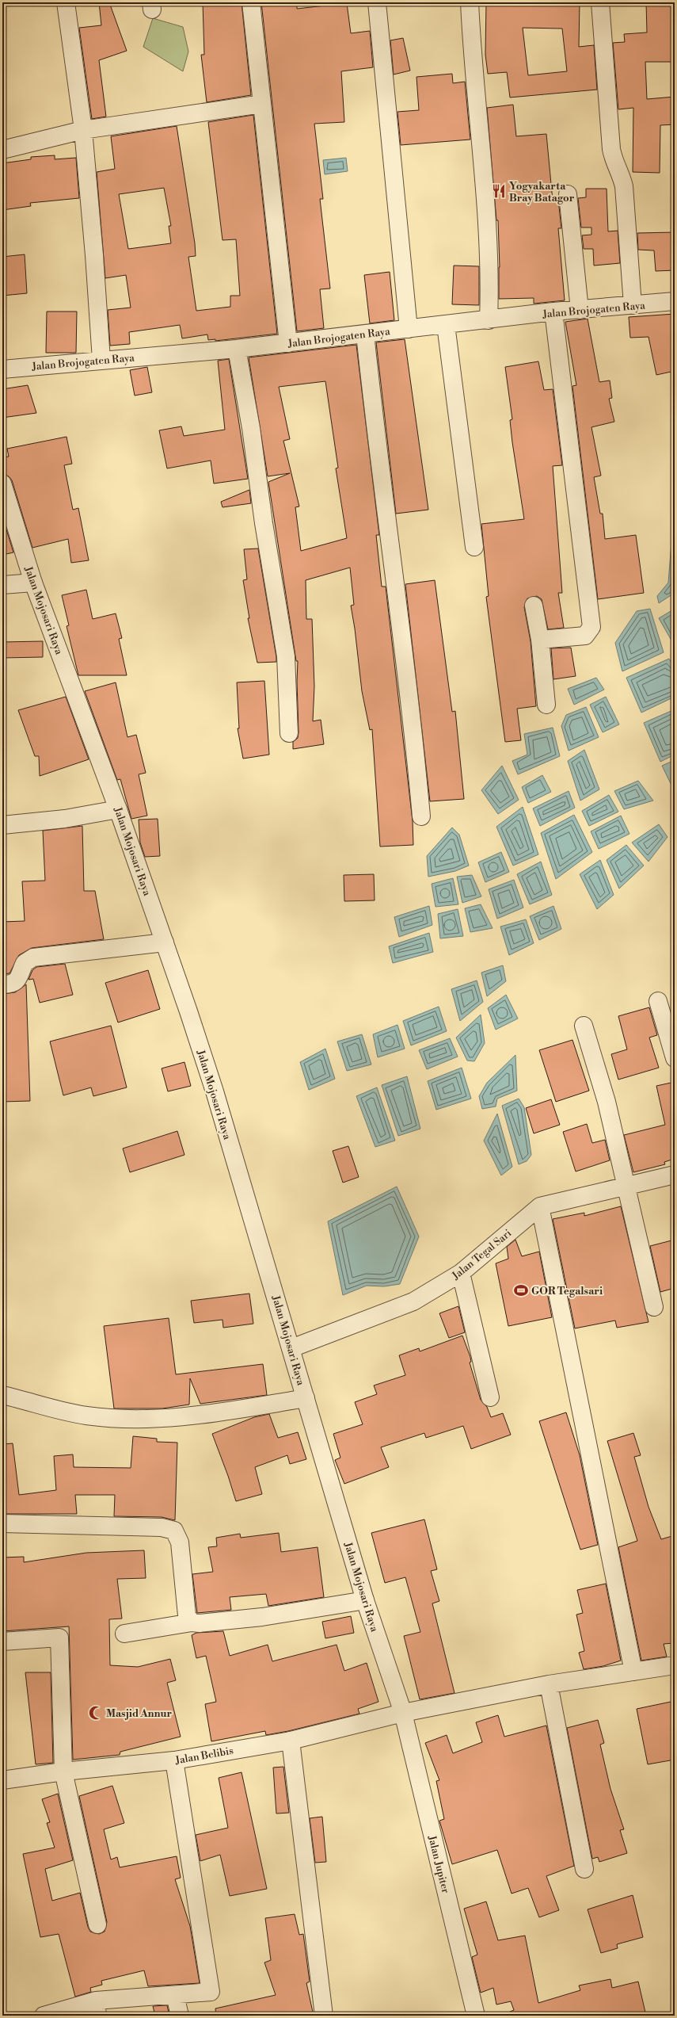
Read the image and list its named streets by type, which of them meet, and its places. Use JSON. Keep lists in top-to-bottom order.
{
  "streets": {
    "street": [
      "Jalan Brojogaten Raya",
      "Jalan Mojosari Raya",
      "Jalan Tegal Sari",
      "Jalan Belibis",
      "Jalan Jupiter"
    ]
  },
  "crossings": [
    ["Jalan Mojosari Raya", "Jalan Tegal Sari"],
    ["Jalan Mojosari Raya", "Jalan Belibis"],
    ["Jalan Mojosari Raya", "Jalan Jupiter"],
    ["Jalan Belibis", "Jalan Jupiter"]
  ],
  "places": {
    "restaurant": ["Yogyakarta Bray Batagor"],
    "sports": ["GOR Tegalsari"],
    "mosque": ["Masjid Annur"]
  }
}
